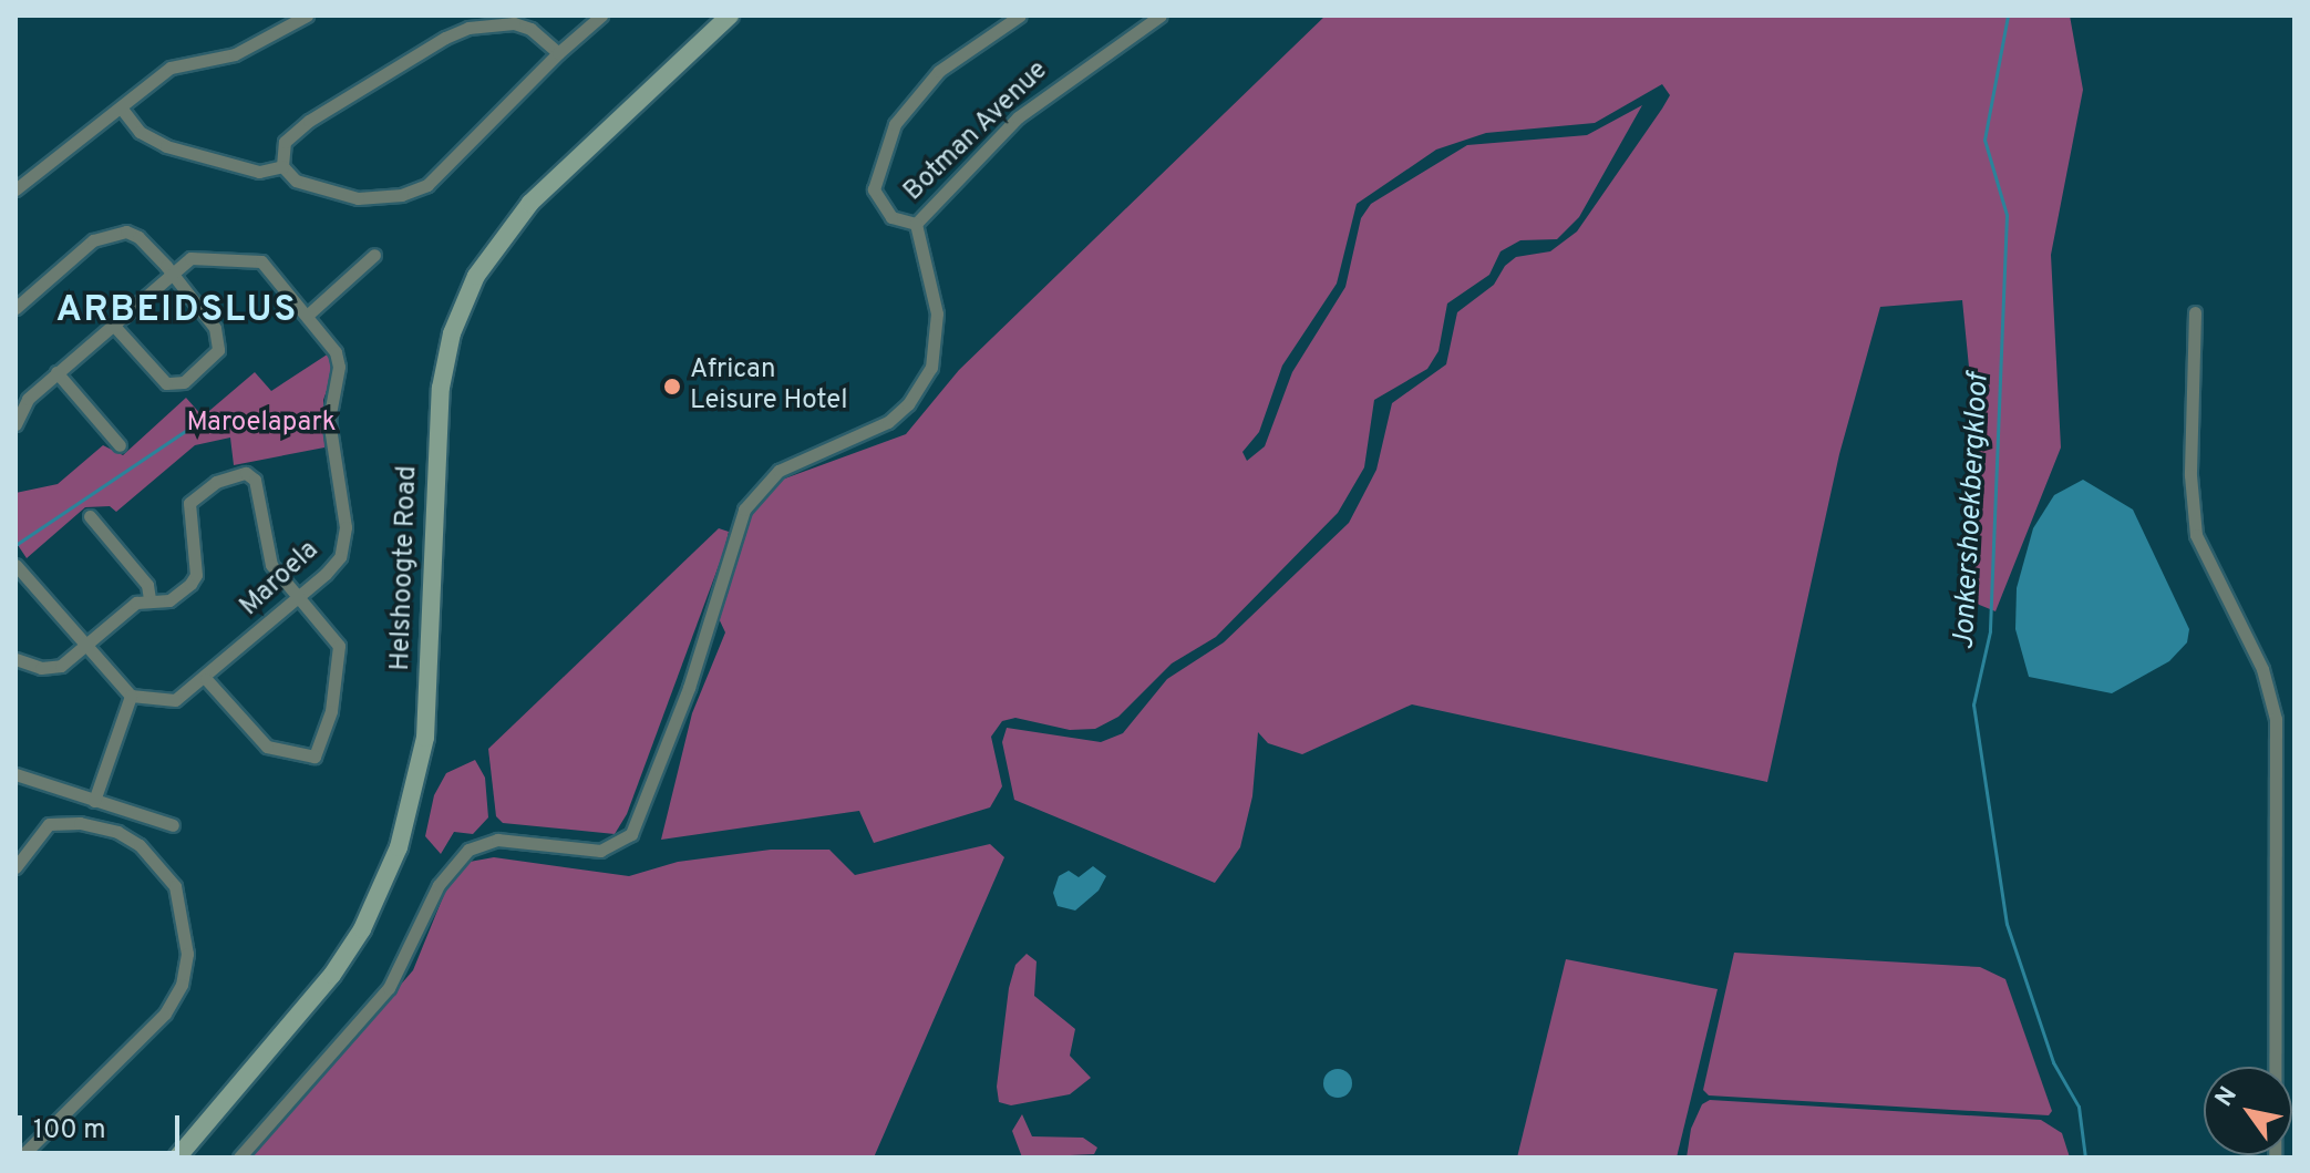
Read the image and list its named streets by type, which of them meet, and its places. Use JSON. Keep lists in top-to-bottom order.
{
  "streets": {
    "main road": ["Helshoogte Road"],
    "street": ["Botman Avenue", "Maroela"]
  },
  "districts": ["ARBEIDSLUS"],
  "water": ["Jonkershoekbergkloof"],
  "parks": ["Maroelapark"],
  "places": ["African Leisure Hotel"],
  "scale_bar": "100 m",
  "north": "top left"
}
